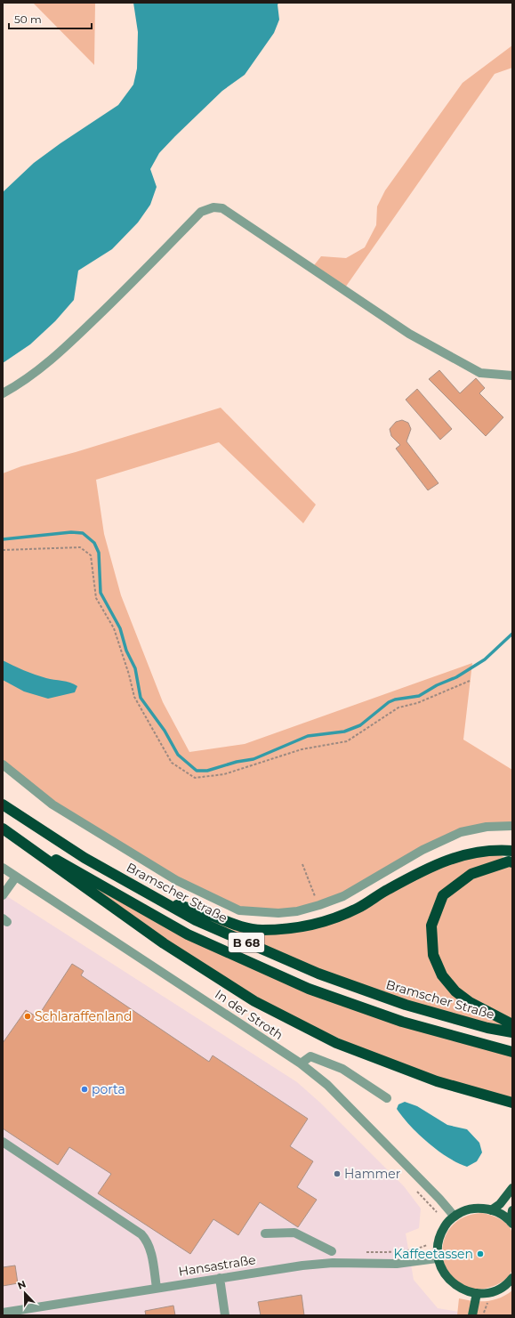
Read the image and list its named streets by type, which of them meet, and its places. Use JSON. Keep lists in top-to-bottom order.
{
  "streets": {
    "highway": ["Bramscher Straße", "B 68"],
    "street": ["In der Stroth", "Hansastraße"]
  },
  "places": [
    "Schlaraffenland",
    "porta",
    "Hammer",
    "Kaffeetassen"
  ],
  "scale_bar": "50 m",
  "north": "top"
}
